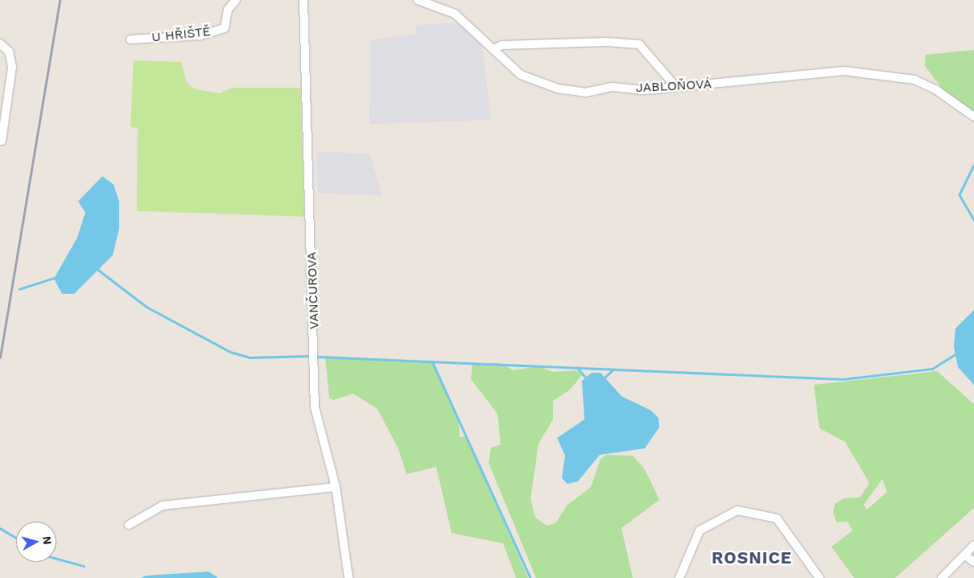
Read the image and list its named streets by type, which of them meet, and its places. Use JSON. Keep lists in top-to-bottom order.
{
  "streets": {
    "street": ["U HŘIŠTĚ", "JABLOŇOVÁ", "VANČUROVA"]
  },
  "districts": ["ROSNICE"],
  "north": "right"
}
